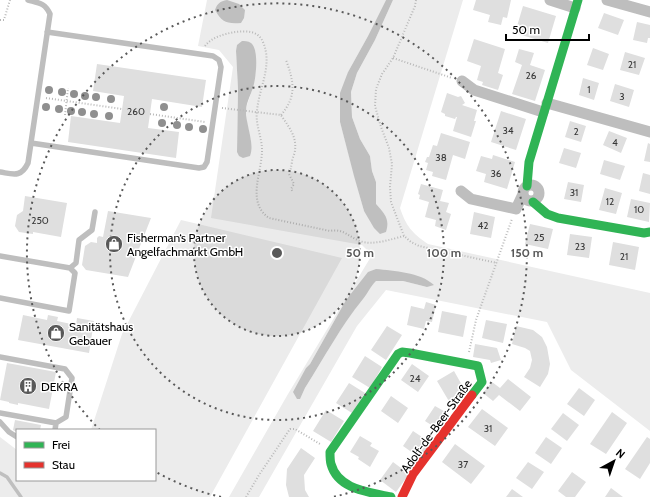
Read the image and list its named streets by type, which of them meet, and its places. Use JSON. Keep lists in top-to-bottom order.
{
  "streets": {
    "street": ["Adolf-de-Beer-Straße"]
  },
  "places": {
    "shop": ["Fisherman‘s Partner Angelfachmarkt GmbH", "Sanitätshaus Gebauer"],
    "building": ["DEKRA"]
  },
  "house_numbers": [
    "21",
    "26",
    "1",
    "3",
    "260",
    "34",
    "2",
    "4",
    "38",
    "36",
    "31",
    "12",
    "10",
    "250",
    "42",
    "25",
    "23",
    "21",
    "24",
    "31",
    "37"
  ],
  "legend": ["Frei", "Stau"],
  "scale_bar": "50 m",
  "north": "top right",
  "rings": ["50 m", "100 m", "150 m"]
}
